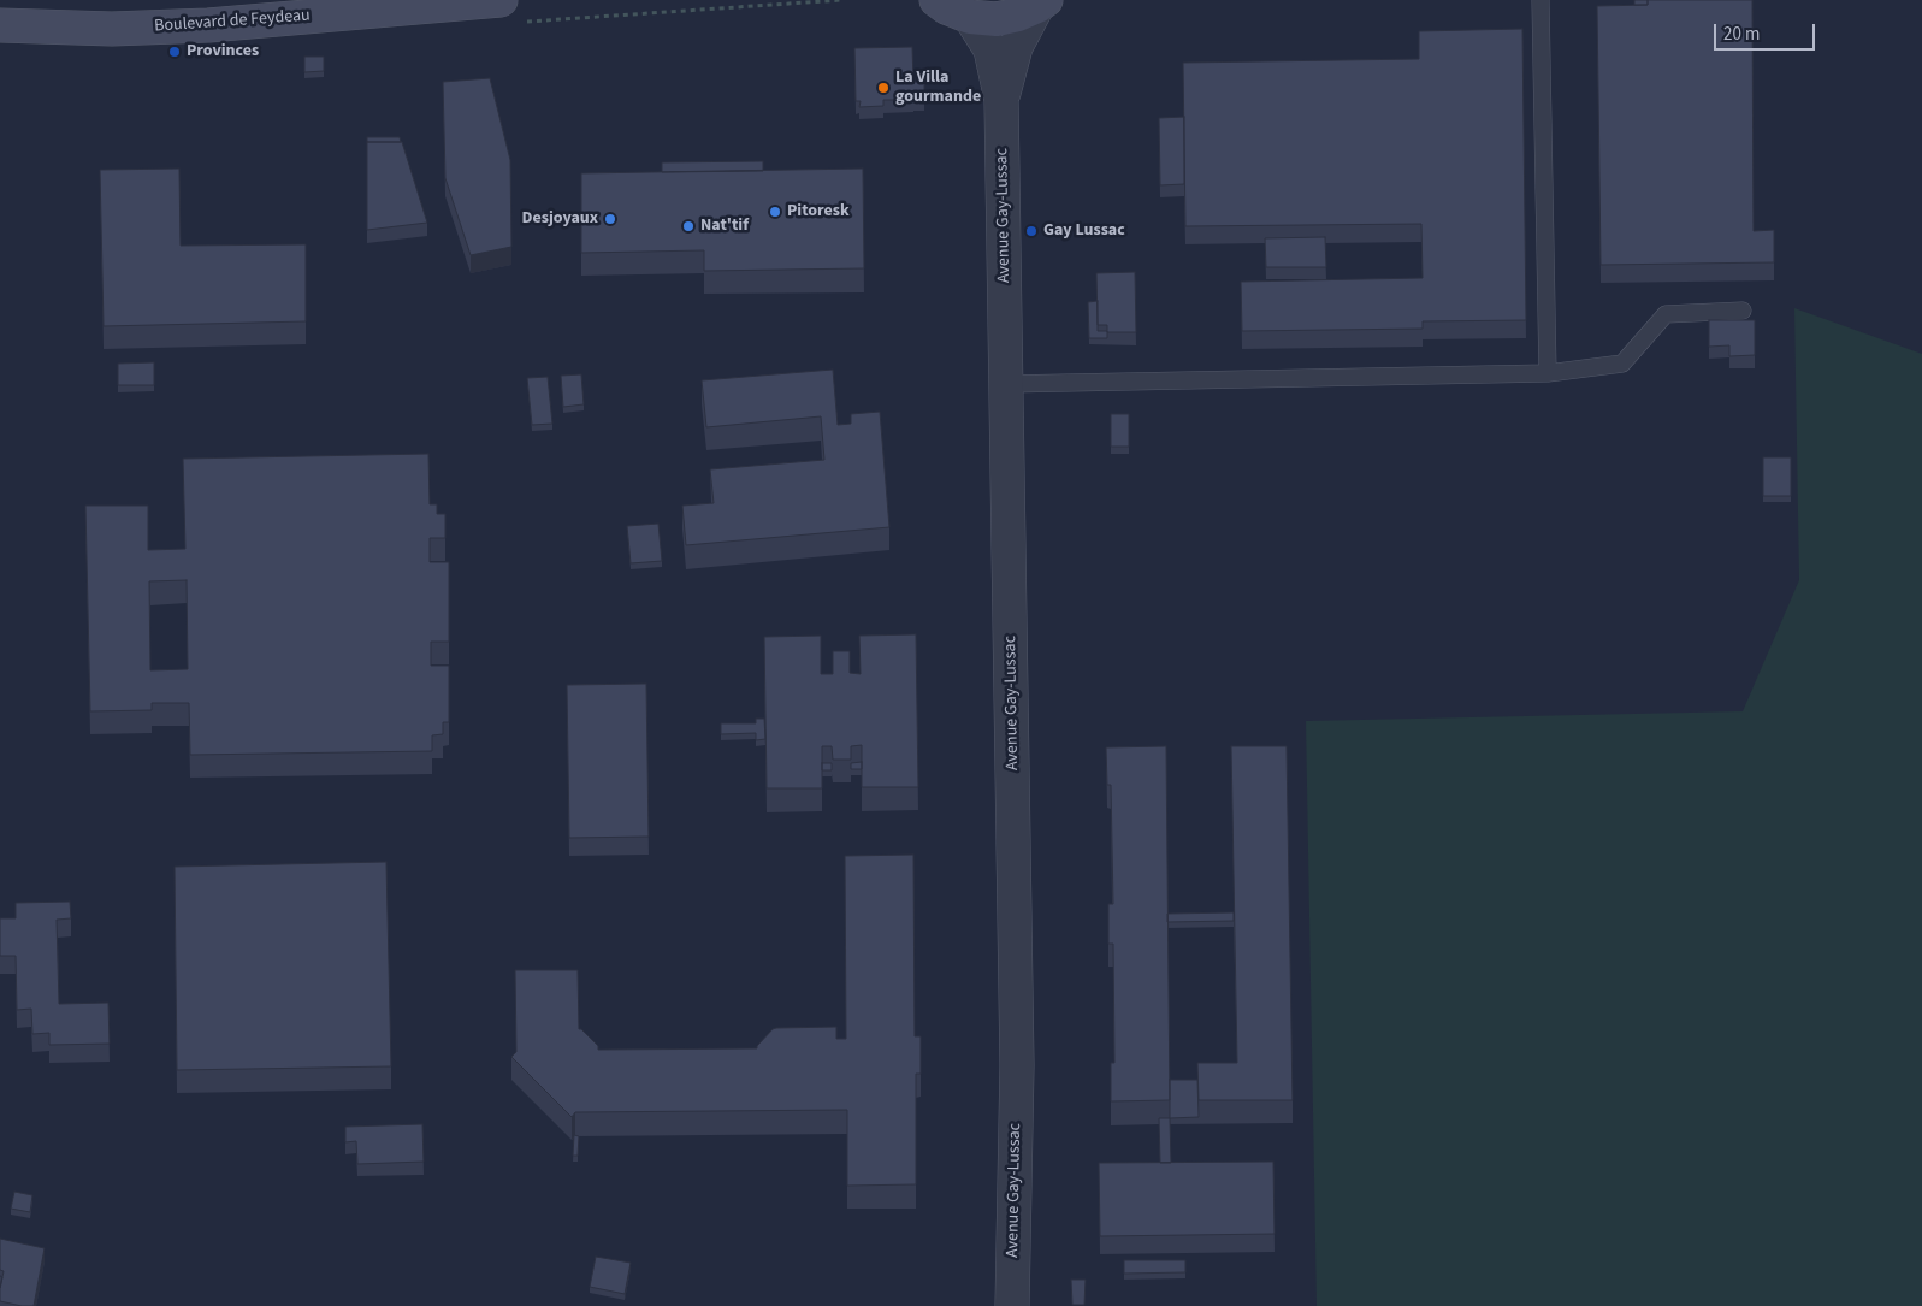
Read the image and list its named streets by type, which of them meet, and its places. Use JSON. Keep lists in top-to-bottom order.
{
  "streets": {
    "main road": ["Boulevard de Feydeau"],
    "street": ["Avenue Gay-Lussac"]
  },
  "places": [
    "Provinces",
    "La Villa gourmande",
    "Pitoresk",
    "Desjoyaux",
    "Nat'tif",
    "Gay Lussac"
  ],
  "scale_bar": "20 m"
}
